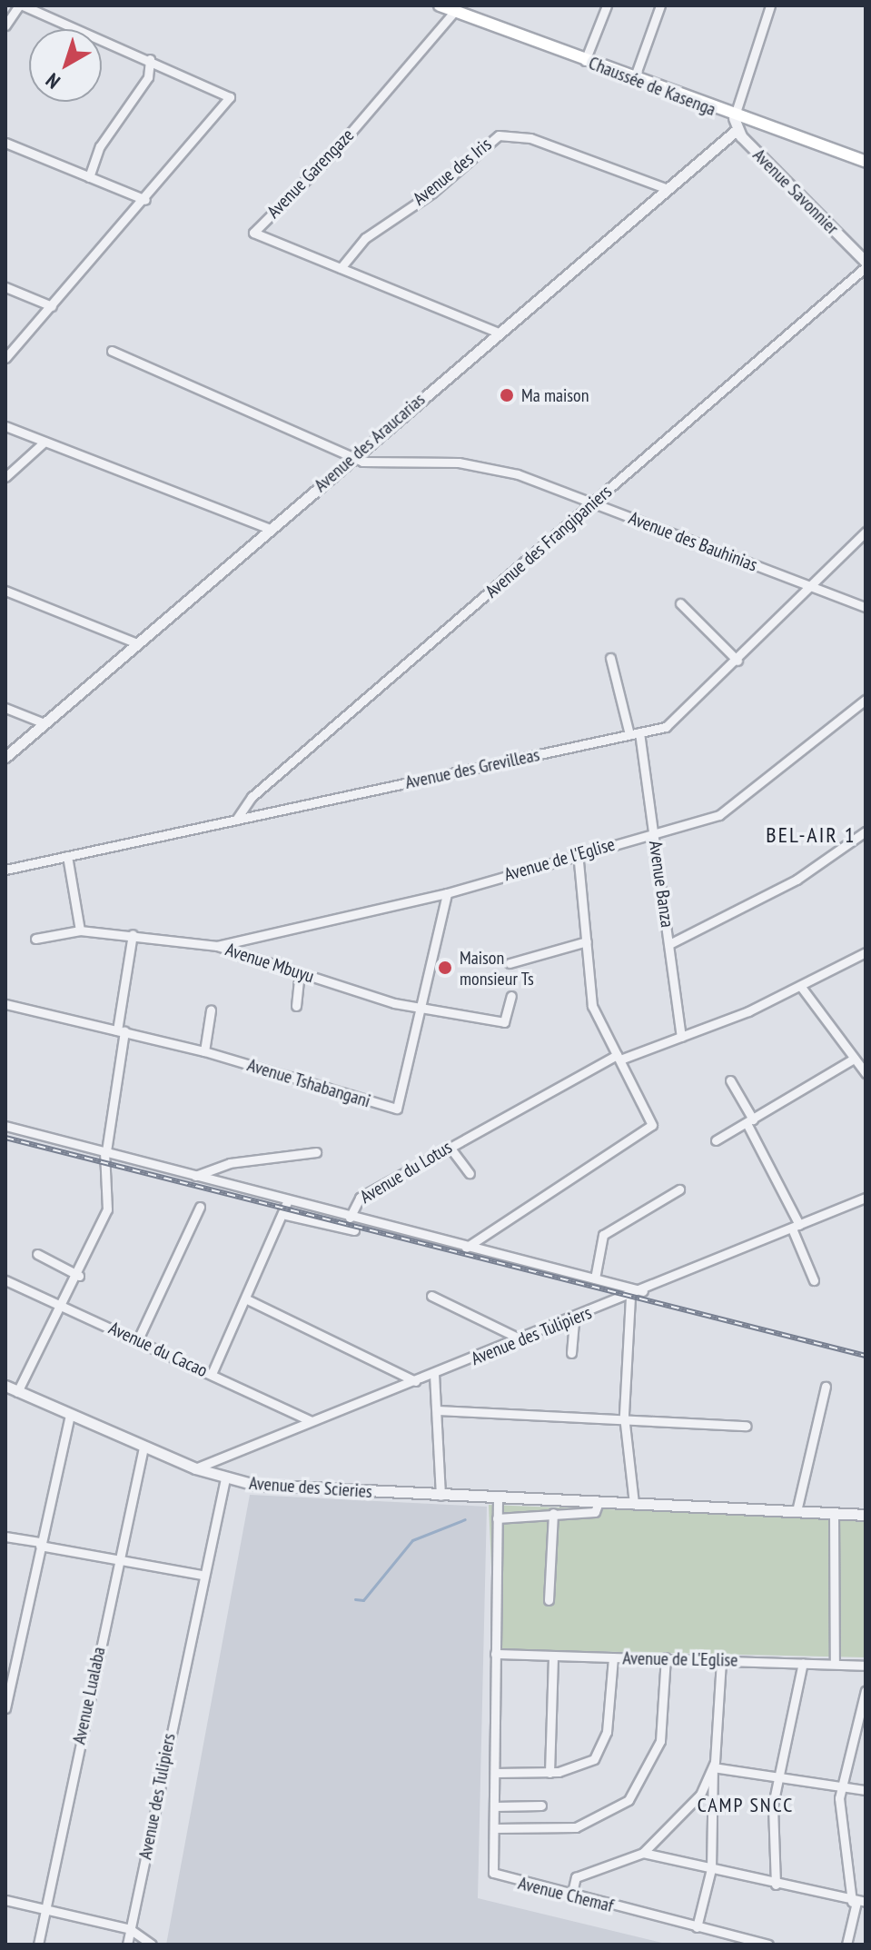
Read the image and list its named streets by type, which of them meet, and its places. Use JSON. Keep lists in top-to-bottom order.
{
  "streets": {
    "main road": ["Chaussée de Kasenga"],
    "street": [
      "Avenue des Iris",
      "Avenue Garengaze",
      "Avenue Savonnier",
      "Avenue des Araucarias",
      "Avenue des Frangipaniers",
      "Avenue des Bauhinias",
      "Avenue des Grevilleas",
      "Avenue de l'Eglise",
      "Avenue Banza",
      "Avenue Mbuyu",
      "Avenue Tshabangani",
      "Avenue du Lotus",
      "Avenue des Tulipiers",
      "Avenue du Cacao",
      "Avenue des Scieries",
      "Avenue de L'Eglise",
      "Avenue Lualaba",
      "Avenue Chemaf"
    ]
  },
  "crossings": [
    ["Chaussée de Kasenga", "Avenue Garengaze"],
    ["Avenue des Iris", "Avenue Garengaze"],
    ["Avenue des Iris", "Avenue des Araucarias"],
    ["Avenue Garengaze", "Avenue des Araucarias"],
    ["Avenue Savonnier", "Avenue des Araucarias"],
    ["Avenue des Araucarias", "Avenue des Bauhinias"],
    ["Avenue des Frangipaniers", "Avenue des Bauhinias"],
    ["Avenue des Frangipaniers", "Avenue des Grevilleas"],
    ["Avenue des Bauhinias", "Avenue des Grevilleas"],
    ["Avenue des Grevilleas", "Avenue Banza"],
    ["Avenue de l'Eglise", "Avenue Banza"],
    ["Avenue de l'Eglise", "Avenue Mbuyu"],
    ["Avenue de l'Eglise", "Avenue Tshabangani"],
    ["Avenue Banza", "Avenue du Lotus"],
    ["Avenue Mbuyu", "Avenue Tshabangani"],
    ["Avenue des Tulipiers", "Avenue du Cacao"],
    ["Avenue des Tulipiers", "Avenue des Scieries"],
    ["Avenue des Scieries", "Avenue Lualaba"],
    ["Avenue des Scieries", "Avenue Chemaf"],
    ["Avenue de L'Eglise", "Avenue Chemaf"]
  ],
  "districts": ["BEL-AIR 1", "CAMP SNCC"],
  "places": ["Ma maison", "Maison monsieur Ts"],
  "north": "bottom left"
}
